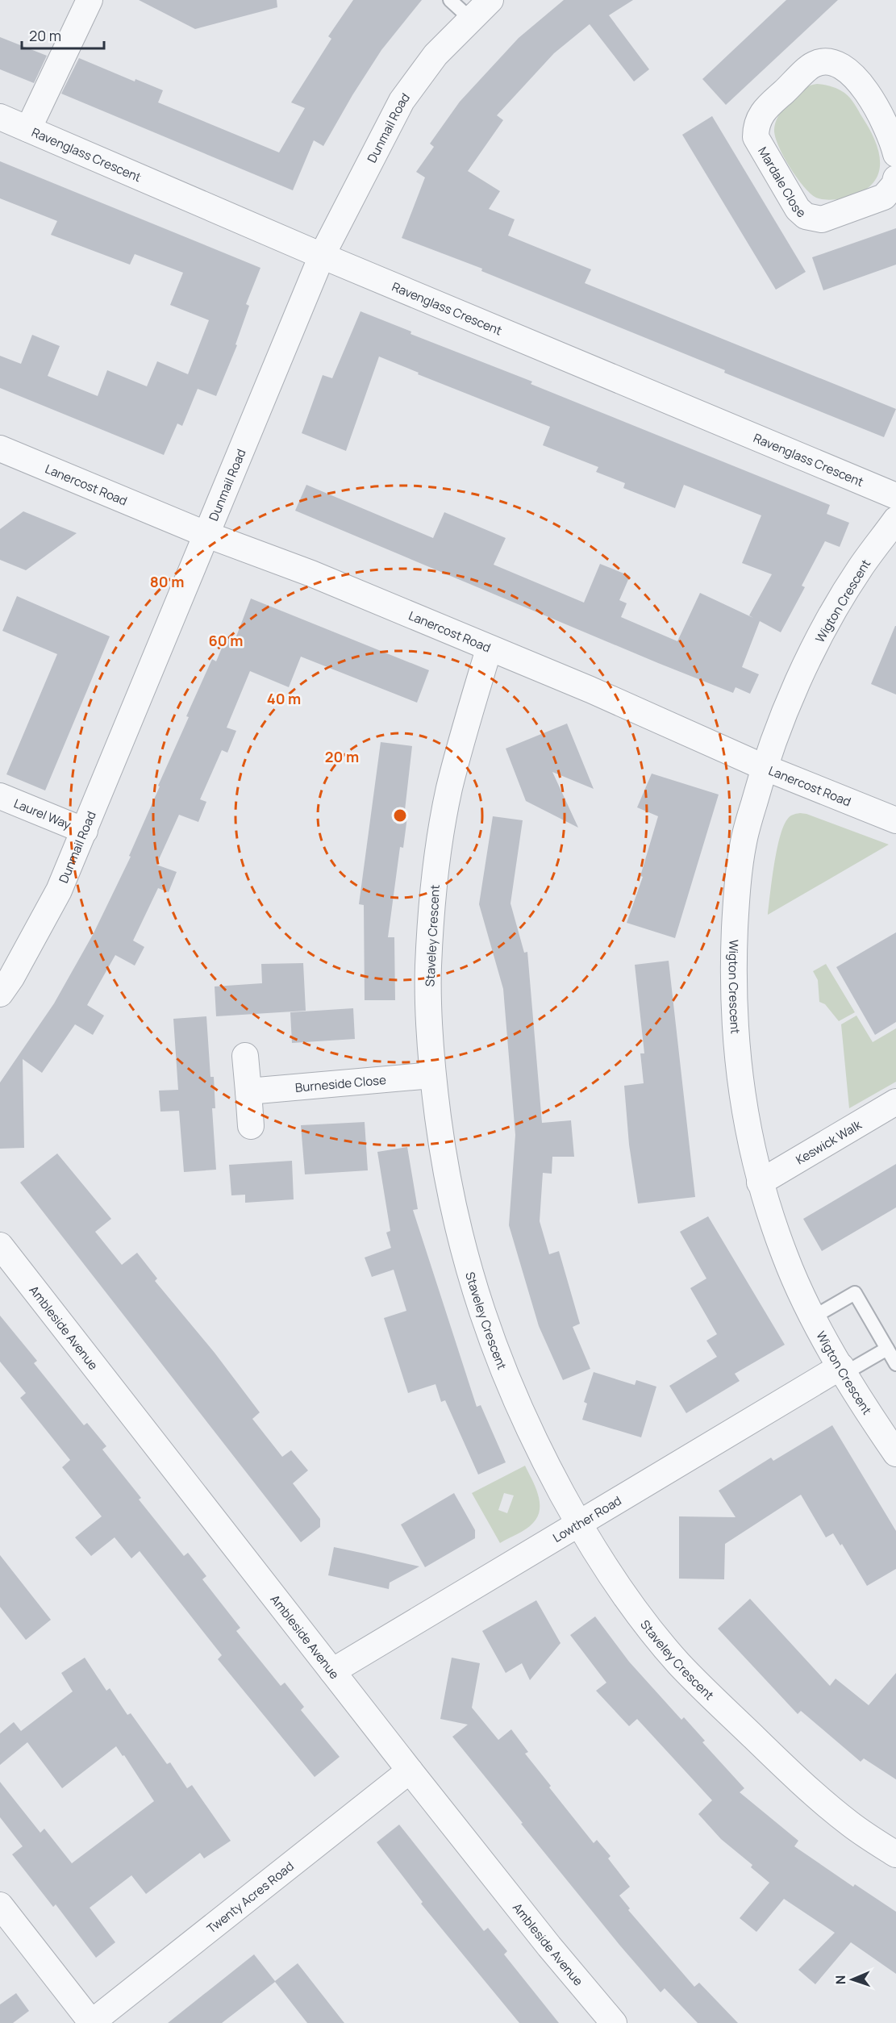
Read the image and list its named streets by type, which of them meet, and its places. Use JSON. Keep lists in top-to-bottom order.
{
  "streets": {
    "street": [
      "Dunmail Road",
      "Ravenglass Crescent",
      "Mardale Close",
      "Lanercost Road",
      "Wigton Crescent",
      "Laurel Way",
      "Staveley Crescent",
      "Burneside Close",
      "Keswick Walk",
      "Ambleside Avenue",
      "Lowther Road",
      "Twenty Acres Road"
    ]
  },
  "crossings": [
    ["Dunmail Road", "Ravenglass Crescent"],
    ["Dunmail Road", "Lanercost Road"],
    ["Dunmail Road", "Laurel Way"],
    ["Lanercost Road", "Wigton Crescent"],
    ["Lanercost Road", "Staveley Crescent"],
    ["Wigton Crescent", "Keswick Walk"],
    ["Wigton Crescent", "Lowther Road"],
    ["Staveley Crescent", "Burneside Close"],
    ["Staveley Crescent", "Lowther Road"],
    ["Ambleside Avenue", "Lowther Road"],
    ["Ambleside Avenue", "Twenty Acres Road"]
  ],
  "scale_bar": "20 m",
  "north": "left",
  "rings": [
    "80 m",
    "60 m",
    "40 m",
    "20 m"
  ]
}
